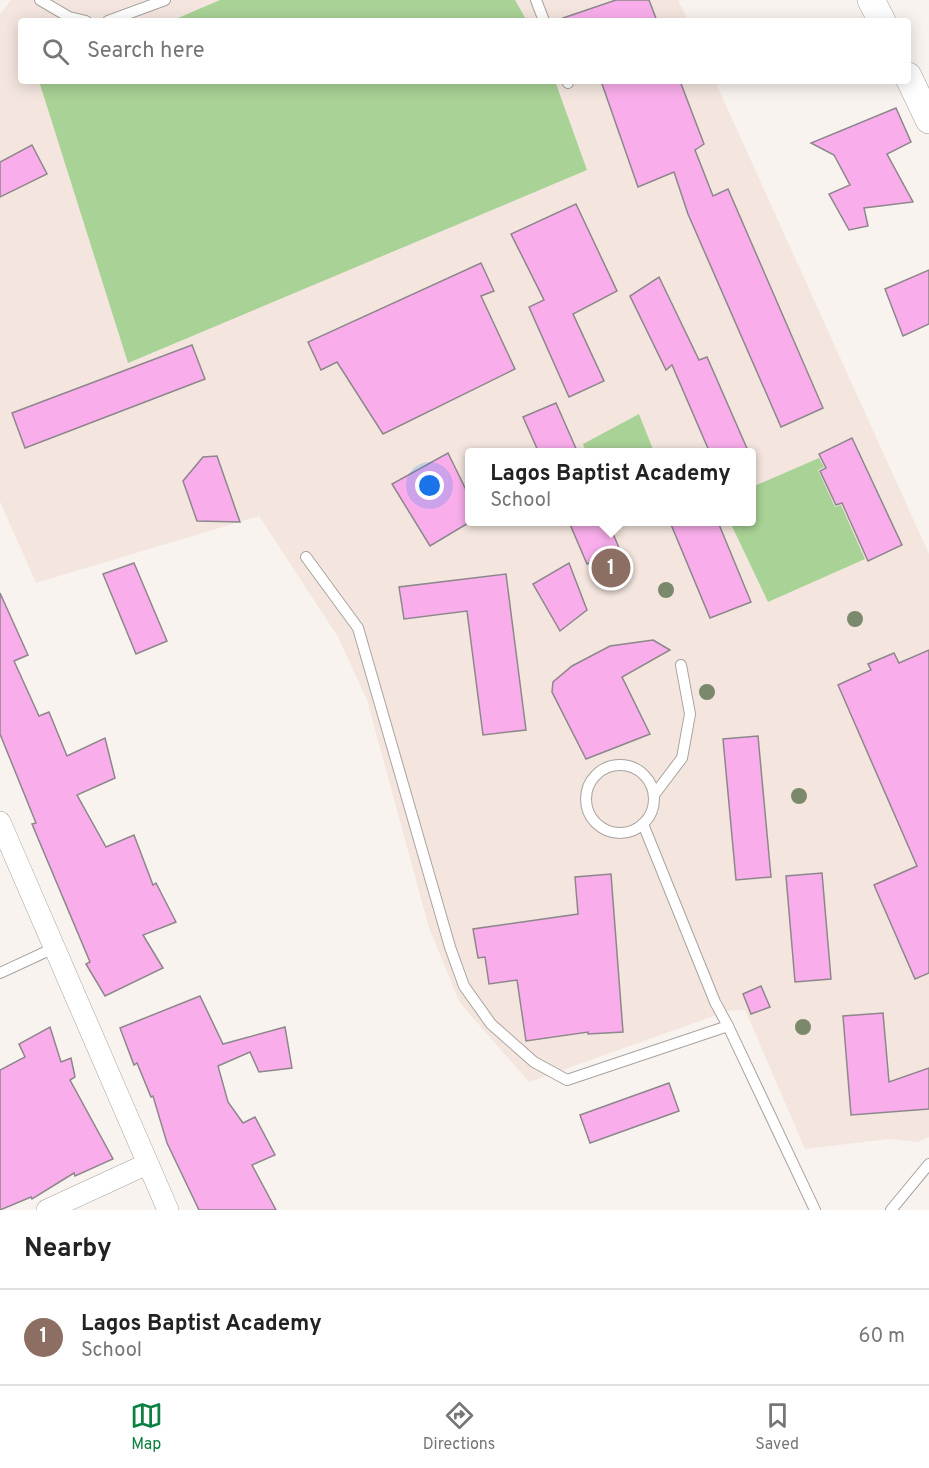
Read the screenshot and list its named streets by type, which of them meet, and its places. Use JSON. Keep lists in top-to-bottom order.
{
  "page": {
    "search": "Search here",
    "popup": ["Lagos Baptist Academy", "School"],
    "pins": "1",
    "heading": "Nearby",
    "list": [
      {
        "mark": "1",
        "name": "Lagos Baptist Academy",
        "note": "School",
        "value": "60 m"
      }
    ],
    "nav": ["Map", "Directions", "Saved"]
  }
}
